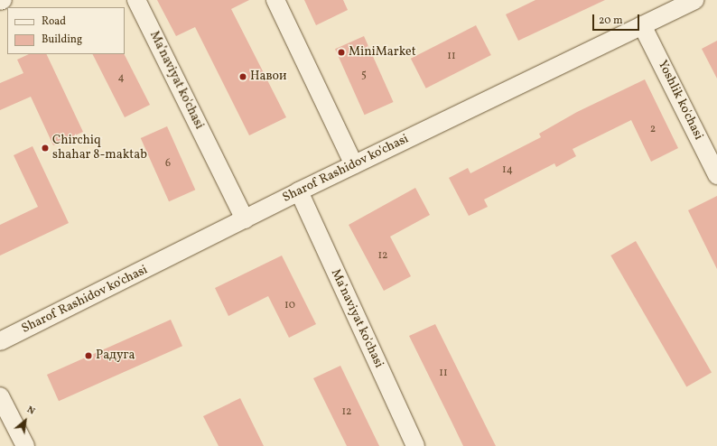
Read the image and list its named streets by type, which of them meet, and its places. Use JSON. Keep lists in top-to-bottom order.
{
  "streets": {
    "street": ["Ma’naviyat ko'chasi", "Yoshlik ko'chasi", "Sharof Rashidov ko'chasi"]
  },
  "crossings": [
    ["Ma’naviyat ko'chasi", "Sharof Rashidov ko'chasi"],
    ["Yoshlik ko'chasi", "Sharof Rashidov ko'chasi"]
  ],
  "places": [
    "MiniMarket",
    "Навои",
    "Chirchiq shahar 8-maktab",
    "Радуга"
  ],
  "house_numbers": [
    "11",
    "5",
    "4",
    "2",
    "6",
    "14",
    "12",
    "10",
    "11",
    "12"
  ],
  "legend": ["Road", "Building"],
  "scale_bar": "20 m",
  "north": "top right"
}
